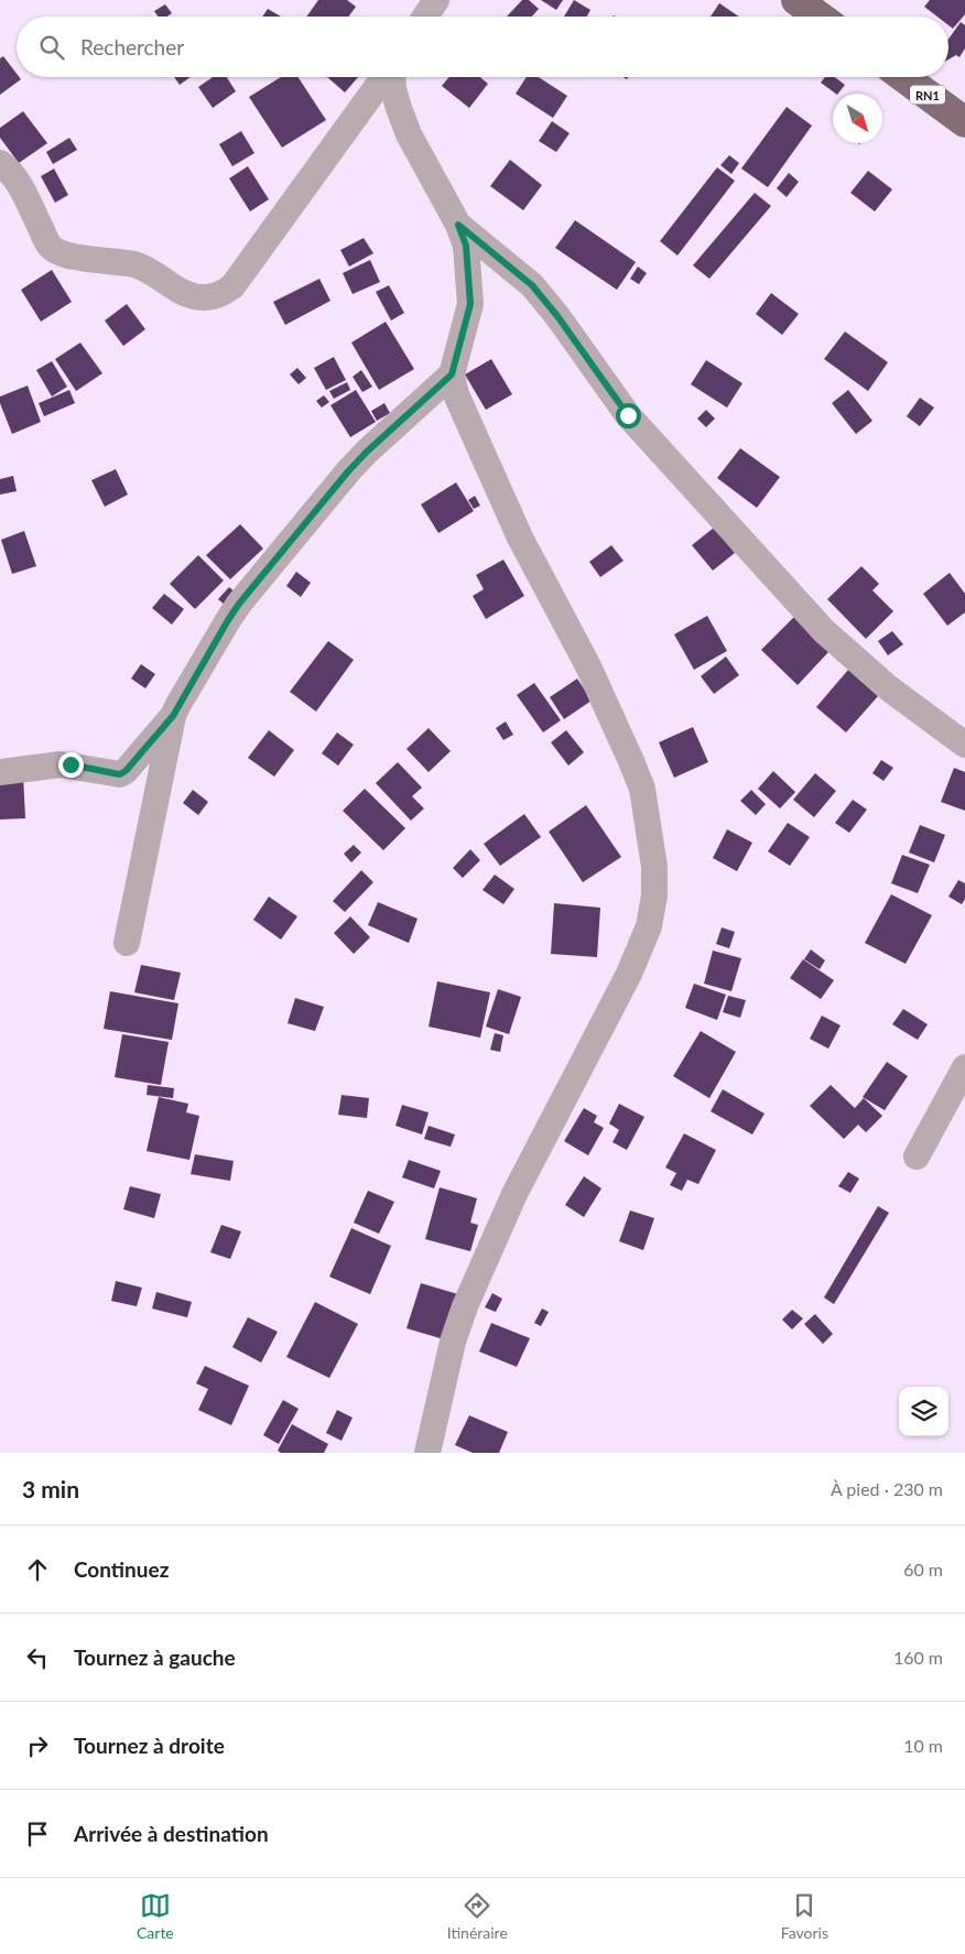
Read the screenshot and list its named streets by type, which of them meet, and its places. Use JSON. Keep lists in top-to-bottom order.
{
  "streets": {
    "highway": ["RN1"]
  },
  "north": "bottom right",
  "page": {
    "search": "Rechercher",
    "heading": ["3 min", "À pied · 230 m"],
    "list": [
      ["Continuez", "60 m"],
      ["Tournez à gauche", "160 m"],
      ["Tournez à droite", "10 m"],
      "Arrivée à destination"
    ],
    "nav": ["Carte", "Itinéraire", "Favoris"]
  }
}
